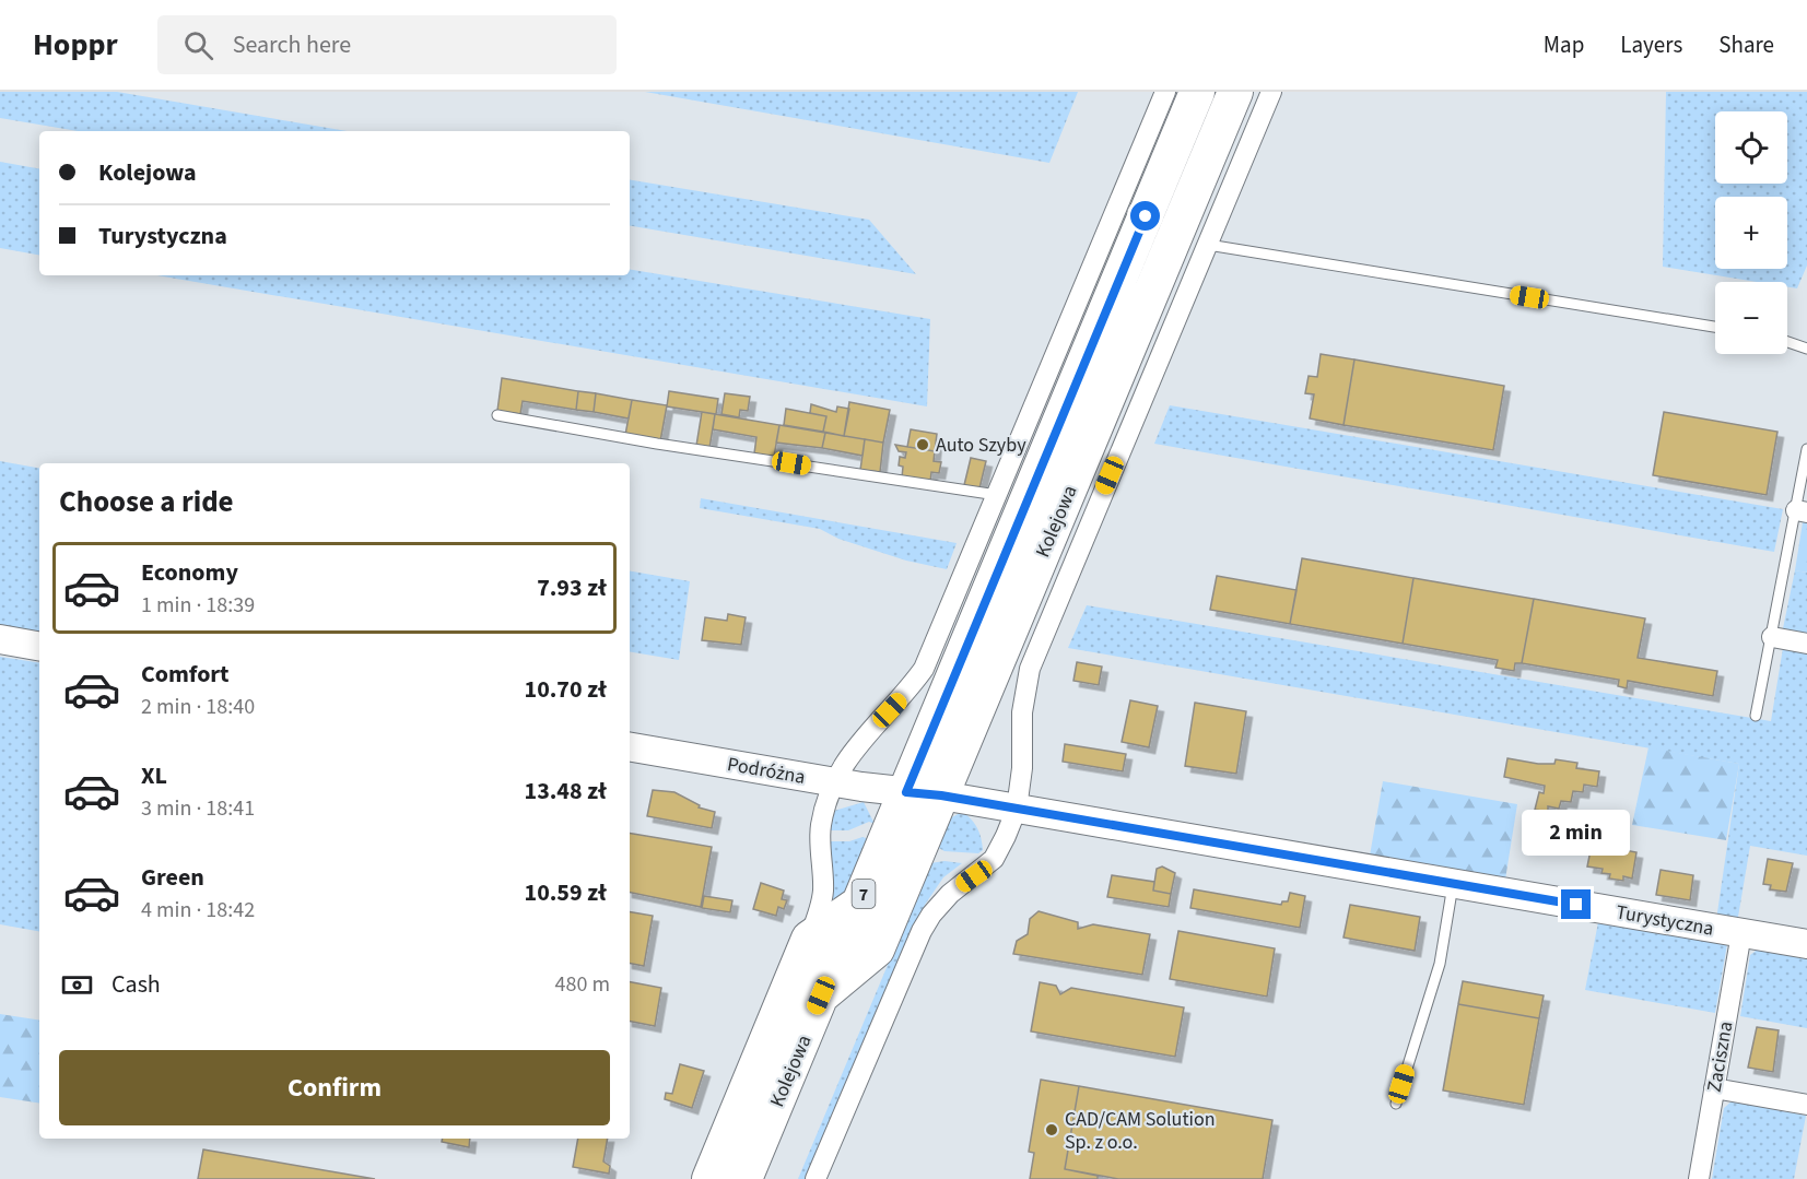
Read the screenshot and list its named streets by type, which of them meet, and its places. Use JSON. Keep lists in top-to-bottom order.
{
  "streets": {
    "highway": ["Kolejowa", "7"],
    "street": ["Podróżna", "Turystyczna", "Zaciszna"]
  },
  "crossings": [
    ["Kolejowa", "Podróżna"],
    ["Kolejowa", "Turystyczna"],
    ["Podróżna", "Turystyczna"],
    ["Turystyczna", "Zaciszna"]
  ],
  "places": ["Auto Szyby", "CAD/CAM Solution Sp. z o.o."],
  "page": {
    "header": "Hoppr",
    "search": "Search here",
    "nav": ["Map", "Layers", "Share"],
    "map_buttons": ["+", "−"],
    "banner": ["Kolejowa", "Turystyczna"],
    "heading": "Choose a ride",
    "list": [
      {
        "name": "Economy",
        "note": "1 min · 18:39",
        "value": "7.93 zł"
      },
      {
        "name": "Comfort",
        "note": "2 min · 18:40",
        "value": "10.70 zł"
      },
      {
        "name": "XL",
        "note": "3 min · 18:41",
        "value": "13.48 zł"
      },
      {
        "name": "Green",
        "note": "4 min · 18:42",
        "value": "10.59 zł"
      }
    ],
    "bubble": "2 min",
    "pay": ["Cash", "480 m"],
    "buttons": "Confirm"
  }
}
